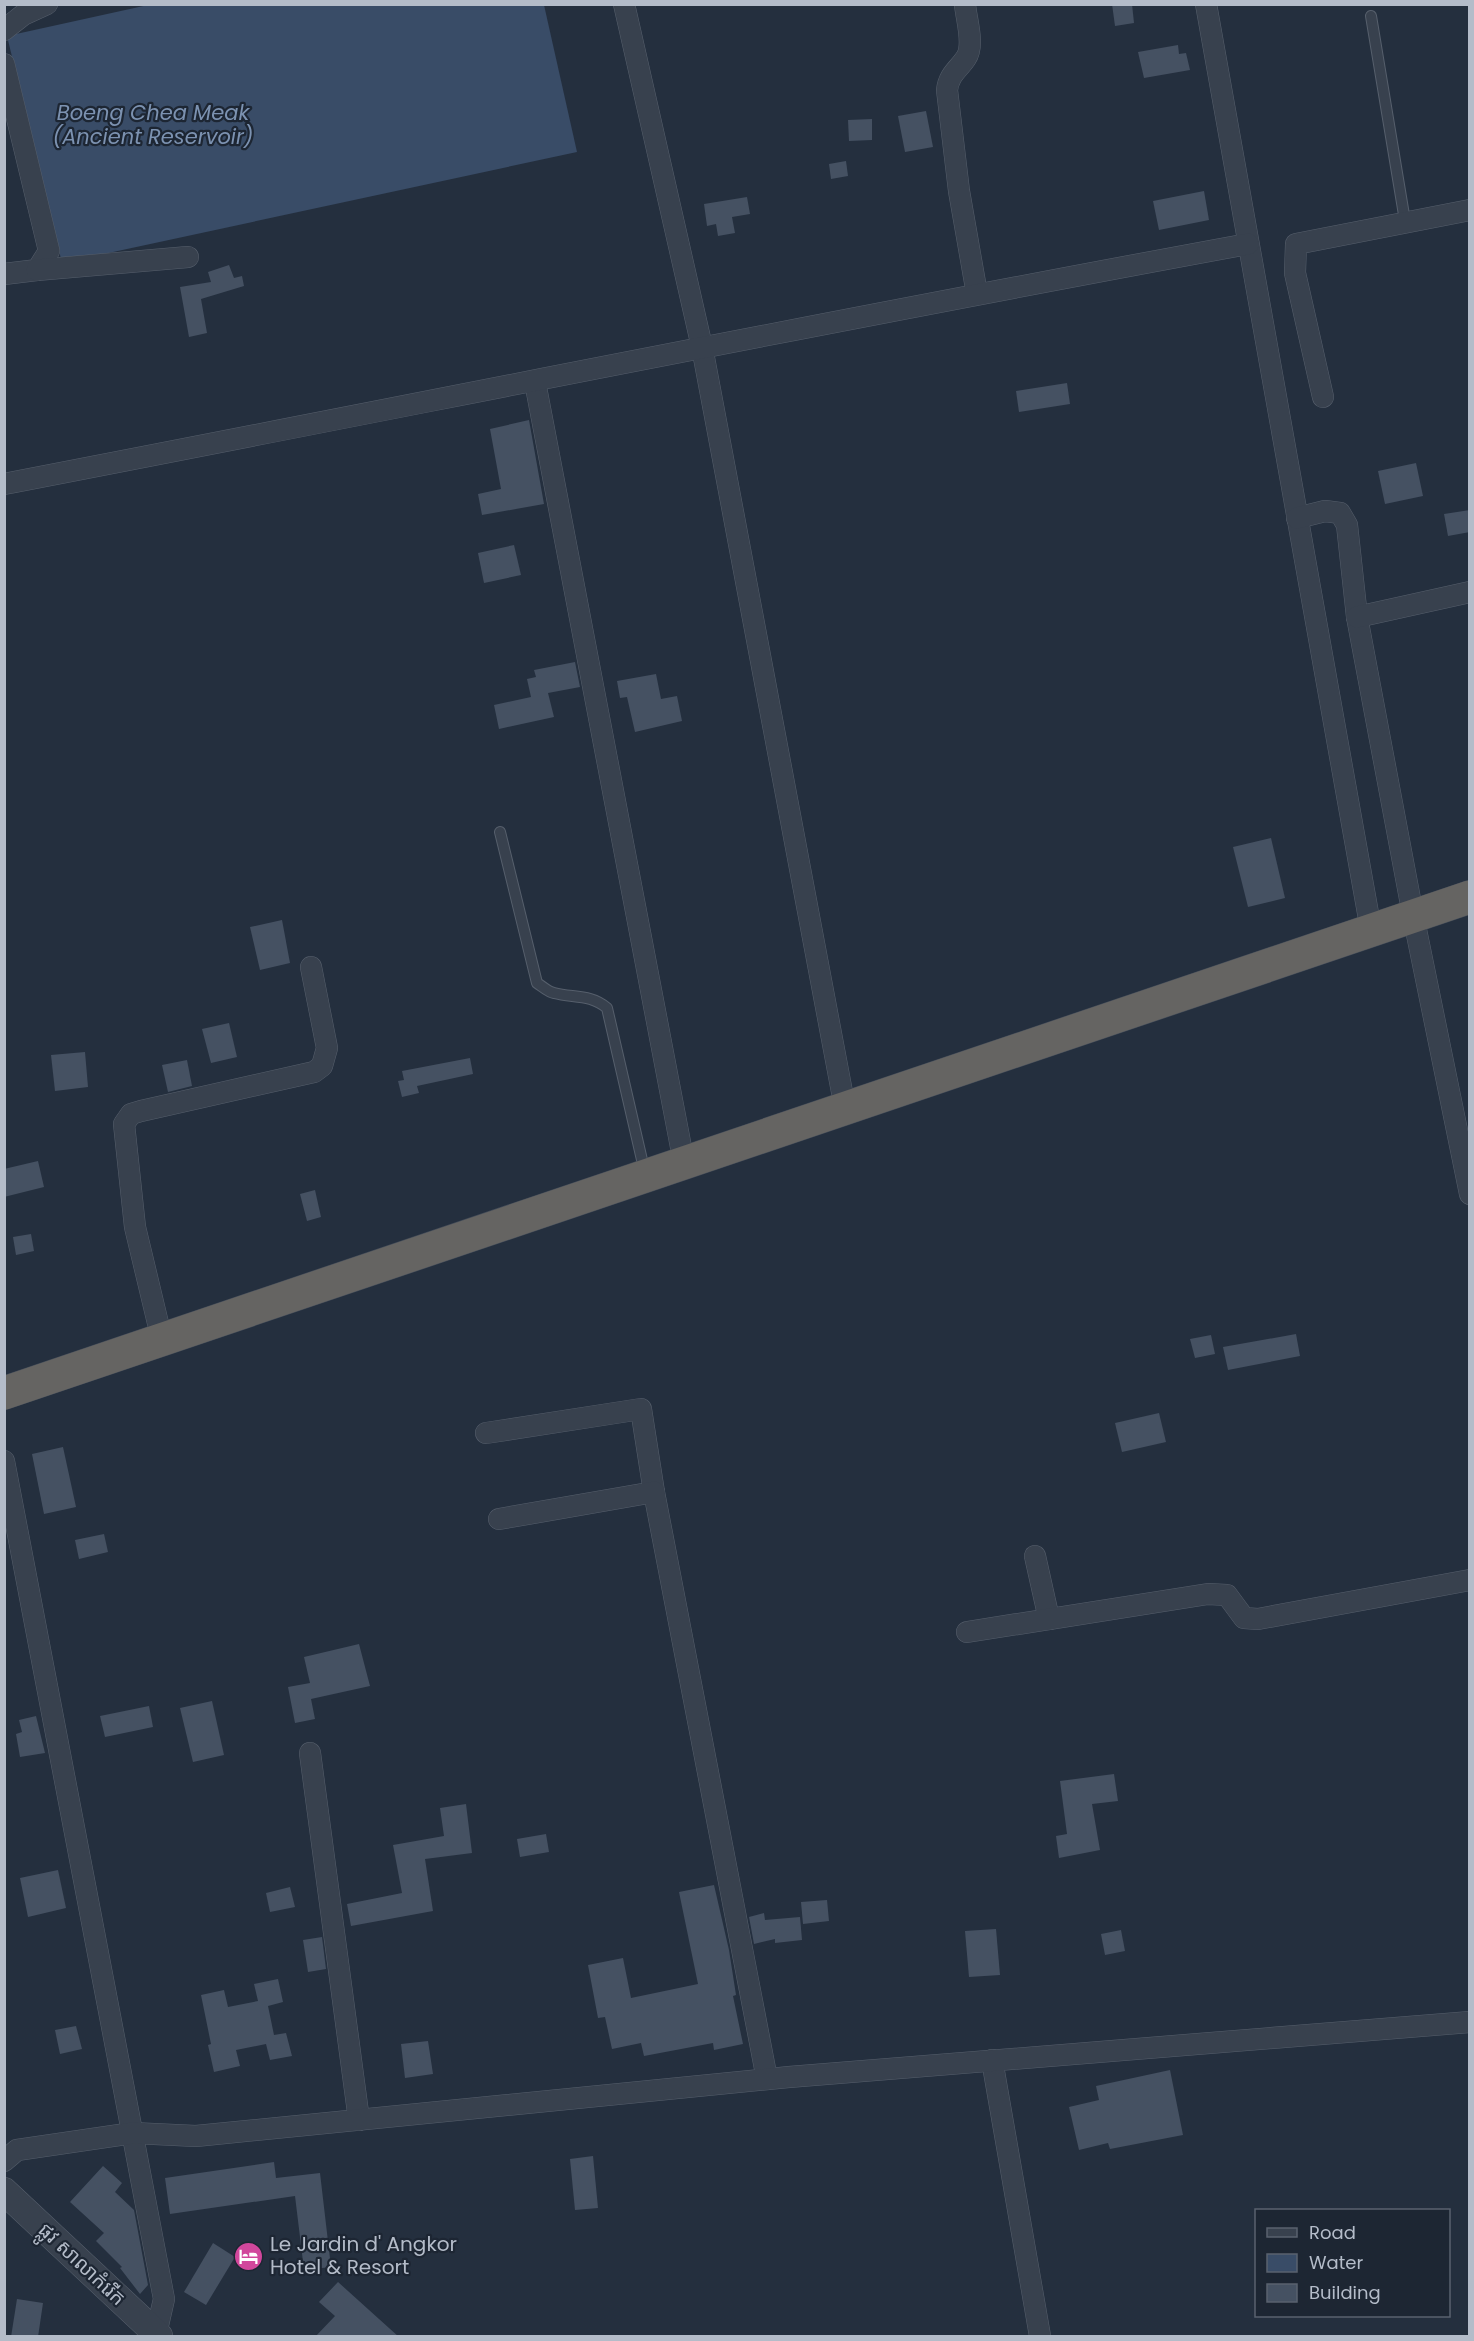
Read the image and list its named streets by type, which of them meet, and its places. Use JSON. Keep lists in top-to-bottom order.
{
  "streets": {
    "street": ["ផ្លូវ សាលាកំរើក"]
  },
  "water": ["Boeng Chea Meak (Ancient Reservoir)"],
  "places": {
    "hotel": ["Le Jardin d' Angkor Hotel & Resort"]
  },
  "legend": ["Road", "Water", "Building"]
}
